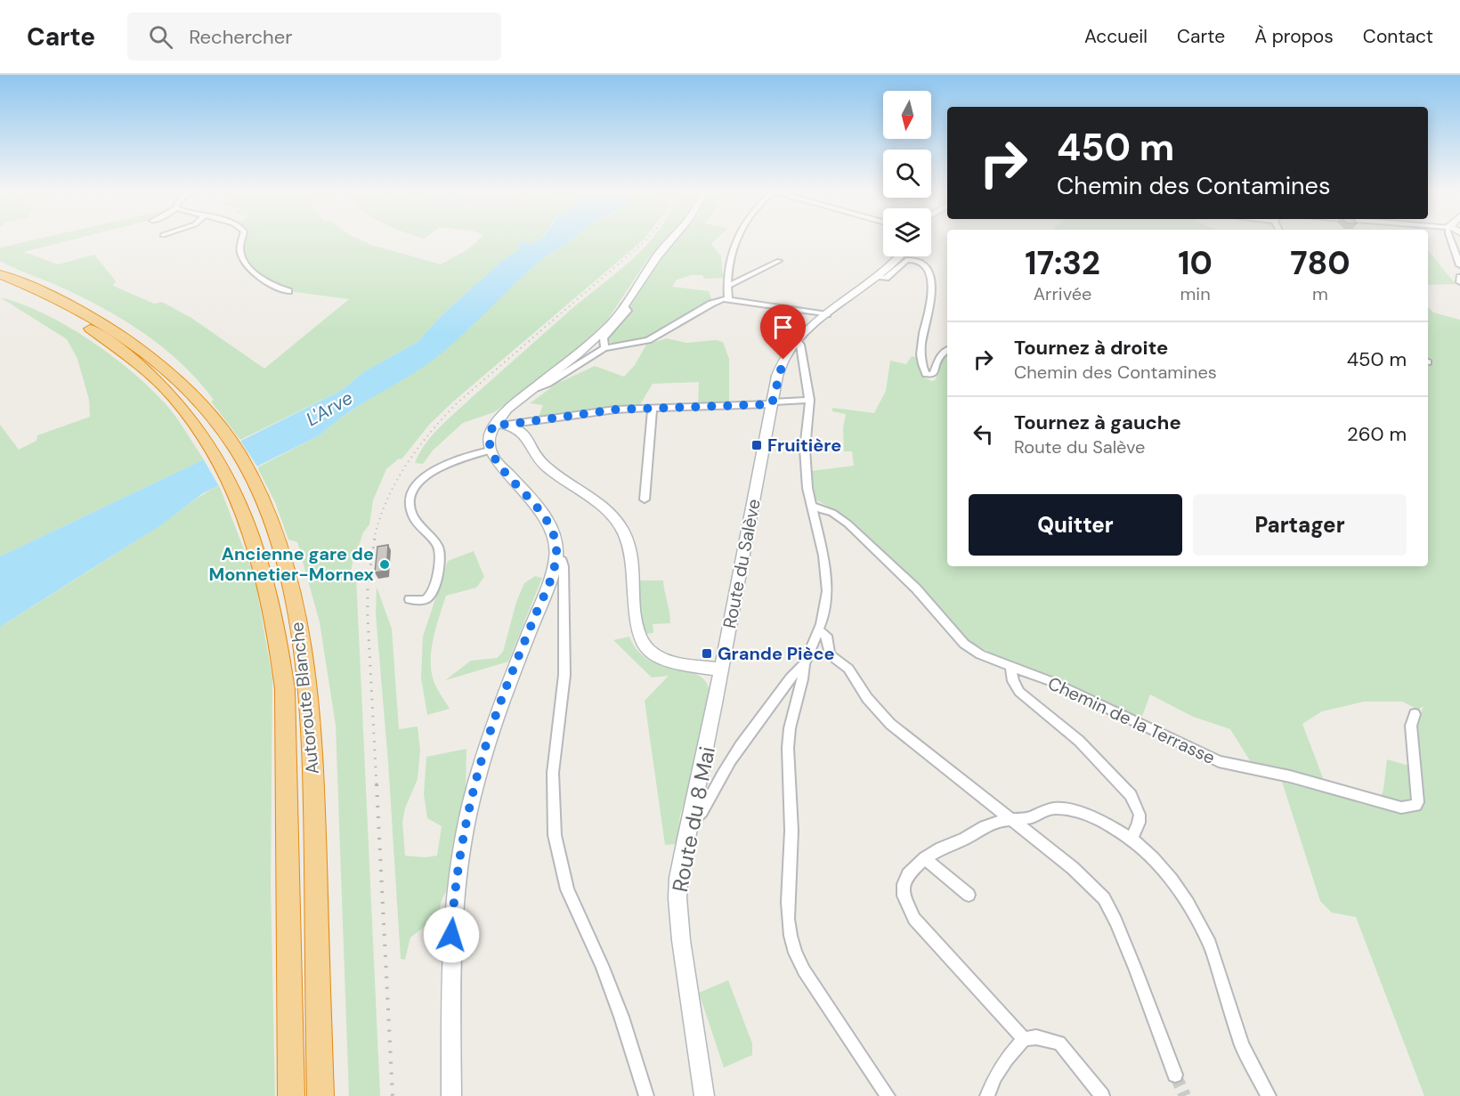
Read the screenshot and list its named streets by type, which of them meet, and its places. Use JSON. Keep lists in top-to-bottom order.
{
  "streets": {
    "highway": ["Autoroute Blanche"],
    "main road": ["Route du Salève", "Route du 8 Mai"],
    "street": ["Chemin de la Terrasse"]
  },
  "crossings": [
    ["Route du Salève", "Route du 8 Mai"]
  ],
  "water": ["L'Arve"],
  "places": {
    "transit": ["Fruitière", "Grande Pièce"],
    "other": ["Ancienne gare de Monnetier-Mornex"]
  },
  "north": "bottom",
  "page": {
    "header": "Carte",
    "search": "Rechercher",
    "nav": [
      "Accueil",
      "Carte",
      "À propos",
      "Contact"
    ],
    "turn": ["450 m", "Chemin des Contamines"],
    "eta": [
      "17:32",
      "Arrivée",
      "10",
      "min",
      "780",
      "m"
    ],
    "list": [
      {
        "name": "Tournez à droite",
        "note": "Chemin des Contamines",
        "value": "450 m"
      },
      {
        "name": "Tournez à gauche",
        "note": "Route du Salève",
        "value": "260 m"
      }
    ],
    "buttons": ["Quitter", "Partager"]
  }
}
